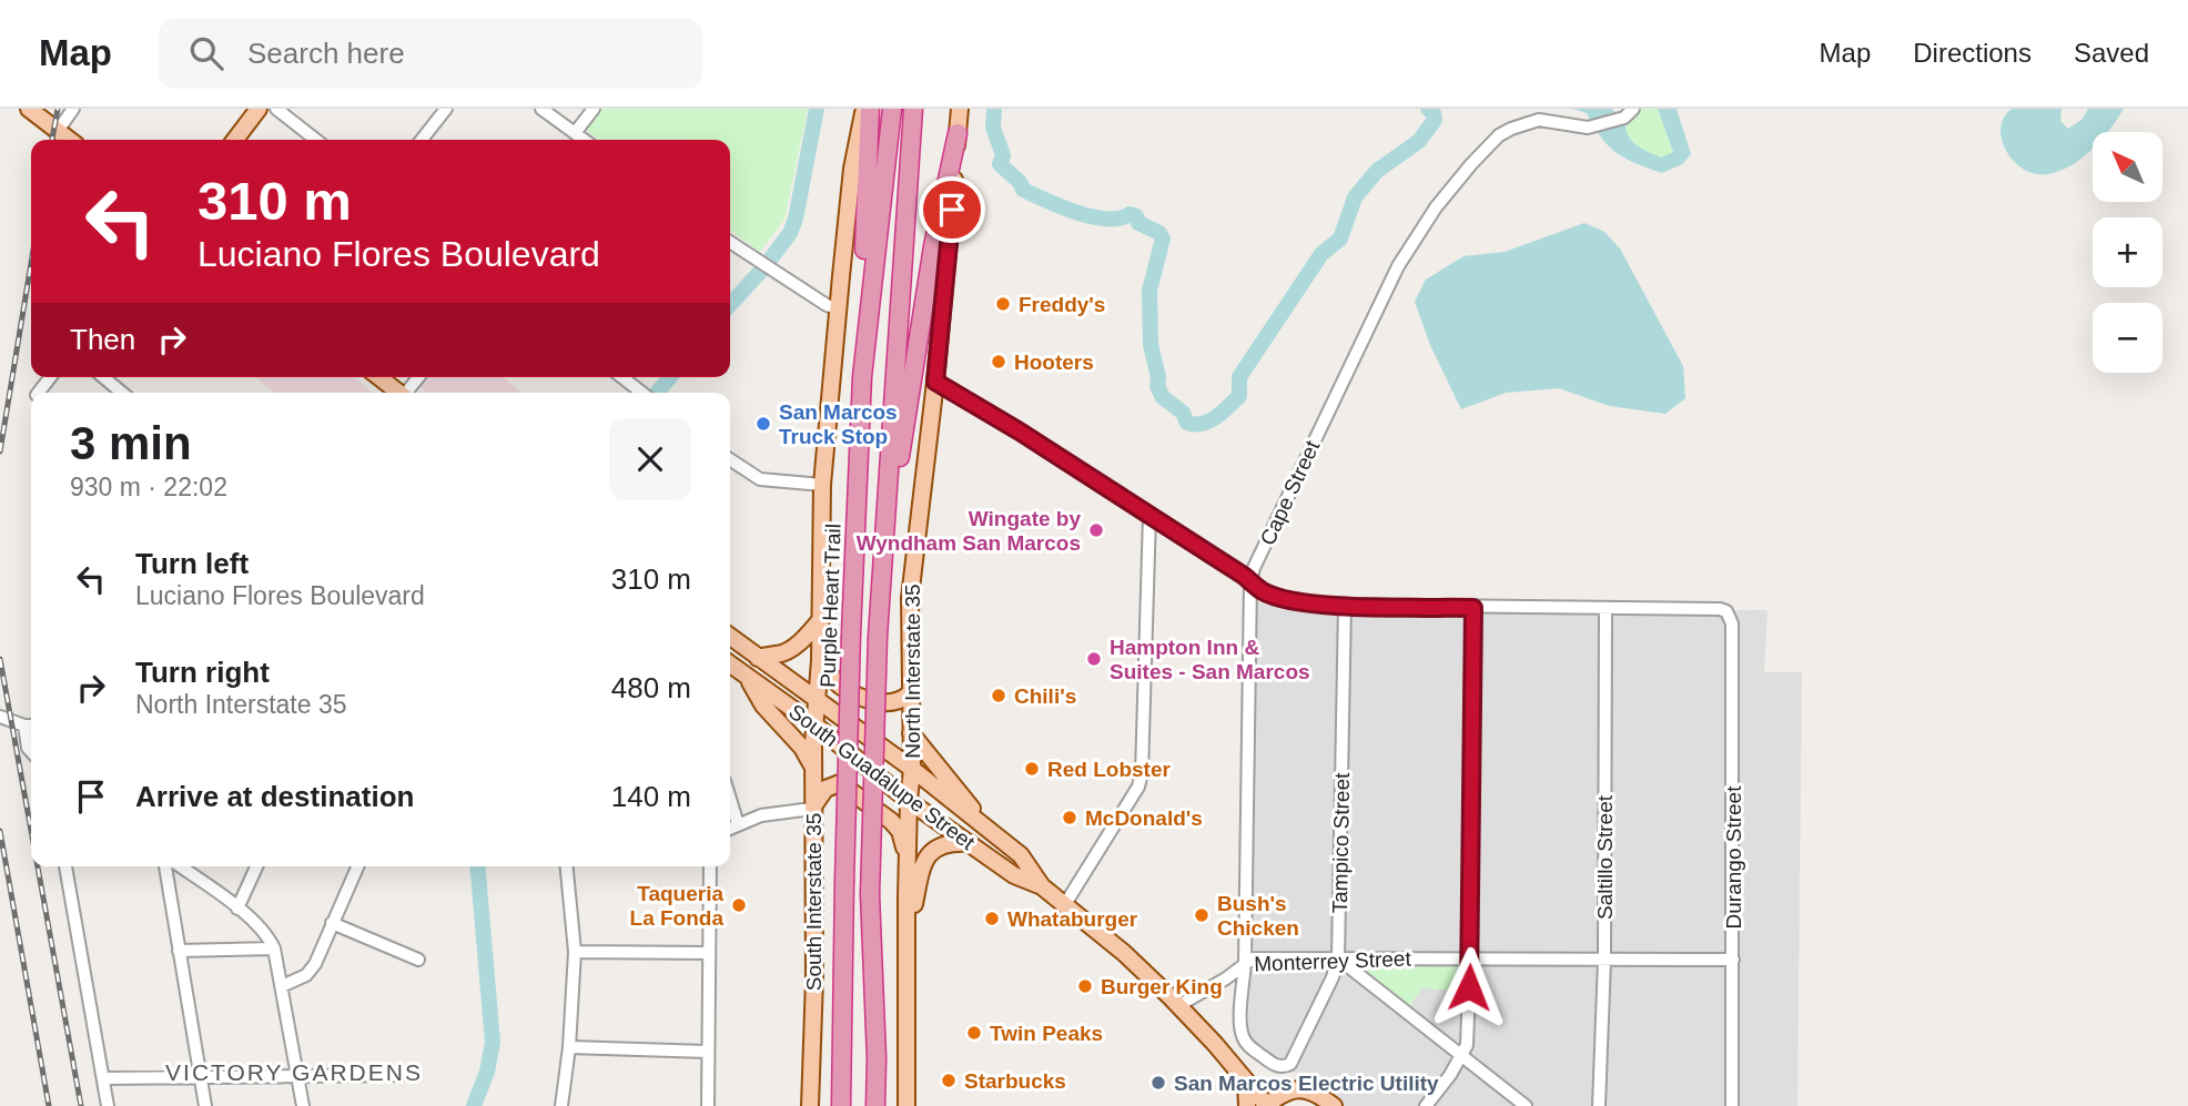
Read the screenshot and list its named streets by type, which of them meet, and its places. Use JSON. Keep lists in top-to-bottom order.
{
  "streets": {
    "highway": ["Purple Heart Trail"],
    "main road": ["North Interstate 35", "South Guadalupe Street", "South Interstate 35"],
    "street": [
      "Cape Street",
      "Tampico Street",
      "Saltillo Street",
      "Durango Street",
      "Monterrey Street"
    ]
  },
  "crossings": [
    ["Cape Street", "Tampico Street"],
    ["Cape Street", "Monterrey Street"],
    ["North Interstate 35", "South Guadalupe Street"],
    ["South Guadalupe Street", "South Interstate 35"],
    ["South Guadalupe Street", "Monterrey Street"],
    ["Tampico Street", "Monterrey Street"],
    ["Saltillo Street", "Durango Street"],
    ["Saltillo Street", "Monterrey Street"],
    ["Durango Street", "Monterrey Street"]
  ],
  "districts": ["VICTORY GARDENS"],
  "places": [
    "Freddy's",
    "Hooters",
    "San Marcos Truck Stop",
    "Wingate by Wyndham San Marcos",
    "Hampton Inn & Suites - San Marcos",
    "Chili's",
    "Red Lobster",
    "McDonald's",
    "Taqueria La Fonda",
    "Bush's Chicken",
    "Whataburger",
    "Burger King",
    "Twin Peaks",
    "Starbucks",
    "San Marcos Electric Utility"
  ],
  "north": "top left",
  "page": {
    "header": "Map",
    "search": "Search here",
    "nav": ["Map", "Directions", "Saved"],
    "map_buttons": ["+", "−"],
    "turn": ["310 m", "Luciano Flores Boulevard"],
    "then": "Then",
    "heading": ["3 min", "930 m · 22:02"],
    "list": [
      {
        "name": "Turn left",
        "note": "Luciano Flores Boulevard",
        "value": "310 m"
      },
      {
        "name": "Turn right",
        "note": "North Interstate 35",
        "value": "480 m"
      },
      {
        "name": "Arrive at destination",
        "value": "140 m"
      }
    ]
  }
}
